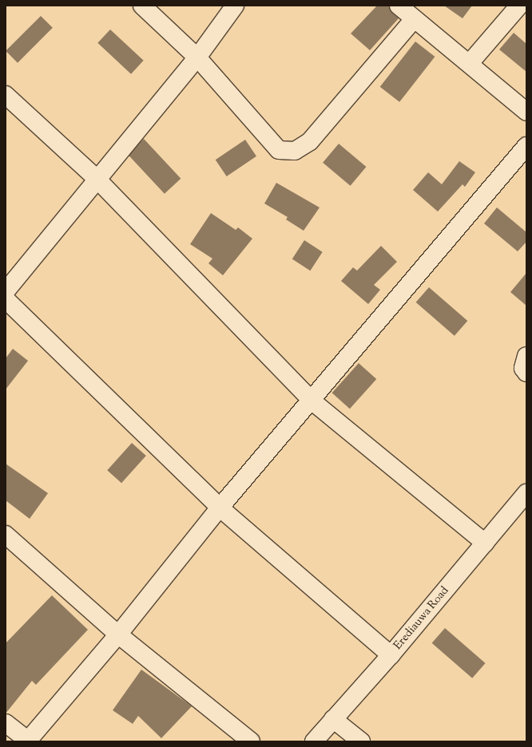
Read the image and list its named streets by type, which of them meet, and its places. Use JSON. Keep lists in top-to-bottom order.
{
  "streets": {
    "street": ["Erediauwa Road"]
  }
}
